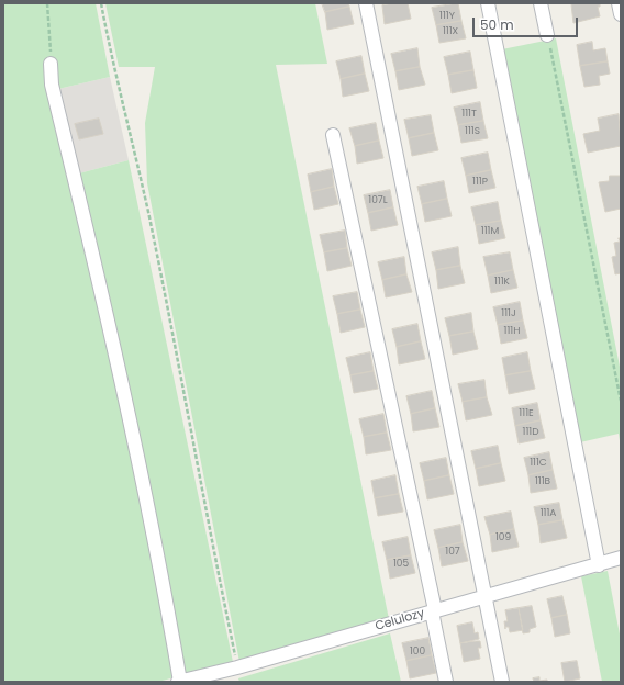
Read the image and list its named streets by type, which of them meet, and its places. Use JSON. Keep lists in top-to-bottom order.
{
  "streets": {
    "street": ["Celulozy"]
  },
  "house_numbers": [
    "111Y",
    "111X",
    "111T",
    "111S",
    "111P",
    "107L",
    "111M",
    "111K",
    "111J",
    "111H",
    "111E",
    "111D",
    "111C",
    "111B",
    "111A",
    "109",
    "107",
    "105",
    "100"
  ],
  "scale_bar": "50 m"
}
